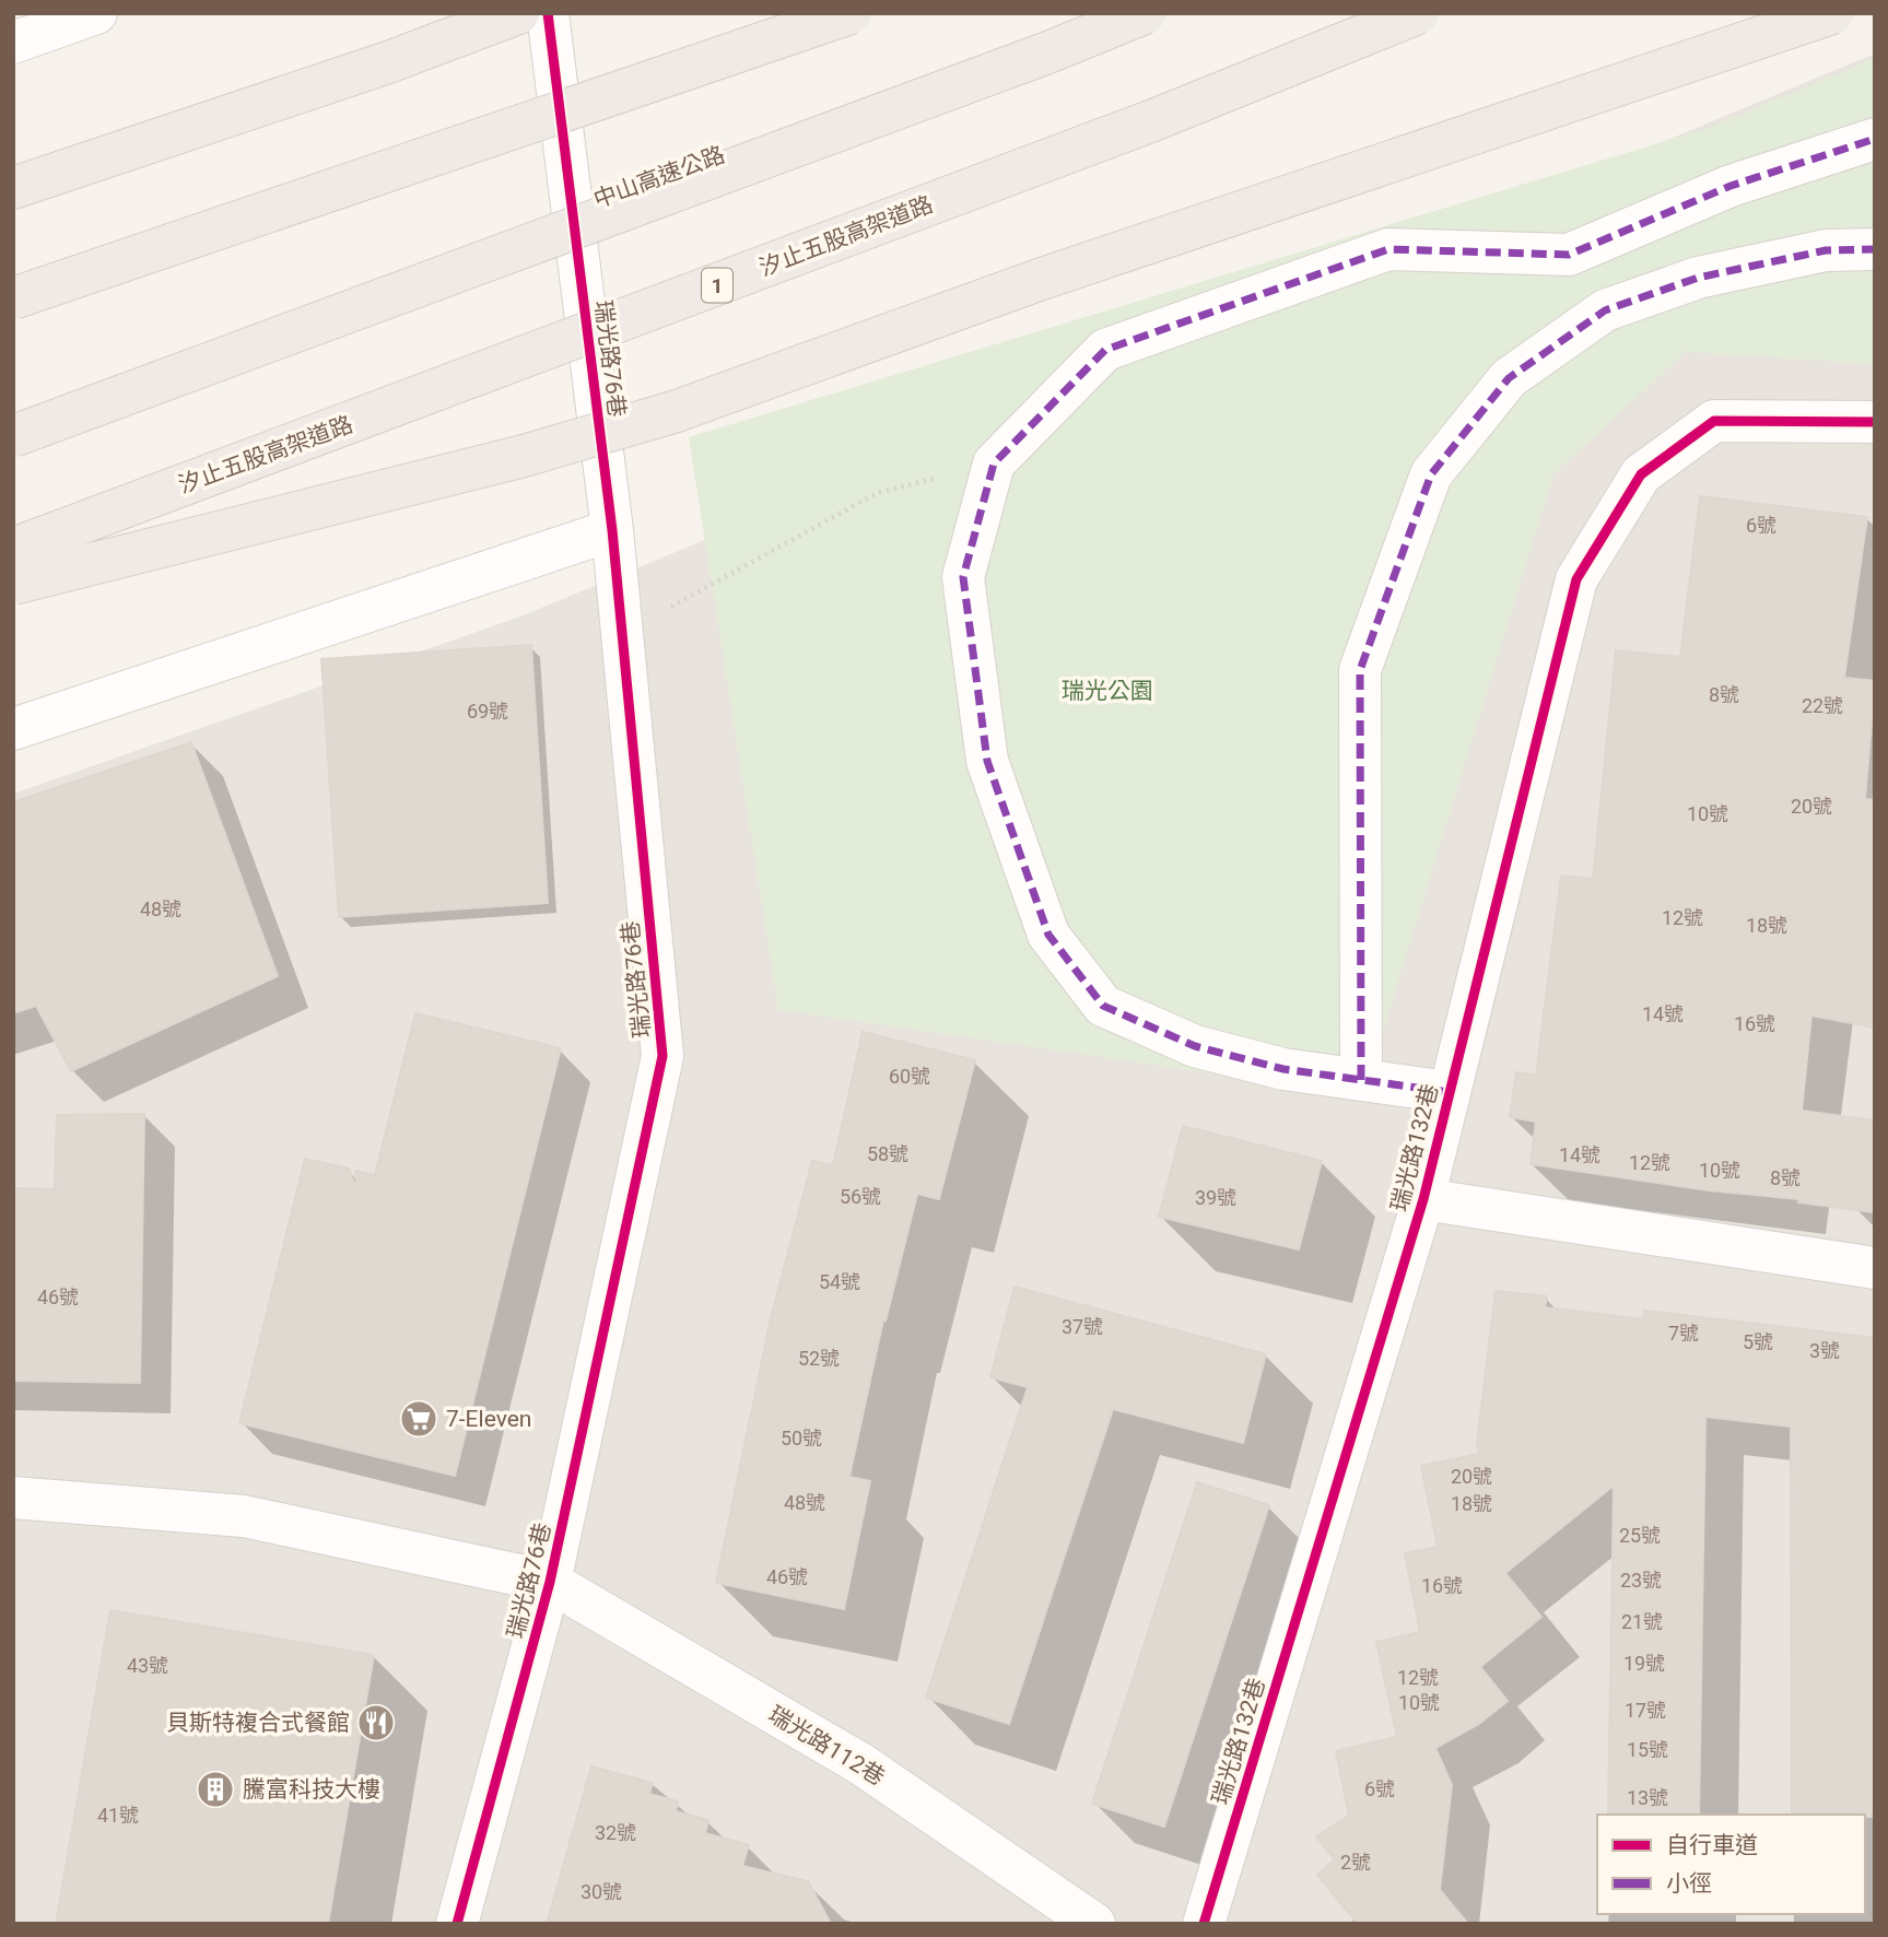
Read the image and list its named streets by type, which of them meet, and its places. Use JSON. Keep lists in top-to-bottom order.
{
  "streets": {
    "highway": ["中山高速公路", "汐止五股高架道路", "1"],
    "street": ["瑞光路76巷", "瑞光路132巷", "瑞光路112巷"]
  },
  "crossings": [
    ["瑞光路76巷", "瑞光路112巷"]
  ],
  "parks": ["瑞光公園"],
  "places": {
    "supermarket": ["7-Eleven"],
    "restaurant": ["貝斯特複合式餐館"],
    "building": ["騰富科技大樓"]
  },
  "house_numbers": [
    "6號",
    "8號",
    "22號",
    "69號",
    "20號",
    "10號",
    "48號",
    "12號",
    "18號",
    "14號",
    "16號",
    "60號",
    "58號",
    "14號",
    "12號",
    "10號",
    "8號",
    "56號",
    "39號",
    "54號",
    "46號",
    "37號",
    "7號",
    "5號",
    "3號",
    "52號",
    "50號",
    "20號",
    "48號",
    "18號",
    "25號",
    "46號",
    "23號",
    "16號",
    "21號",
    "19號",
    "43號",
    "12號",
    "10號",
    "17號",
    "15號",
    "6號",
    "13號",
    "41號",
    "32號",
    "2號",
    "30號"
  ],
  "legend": ["自行車道", "小徑"]
}
